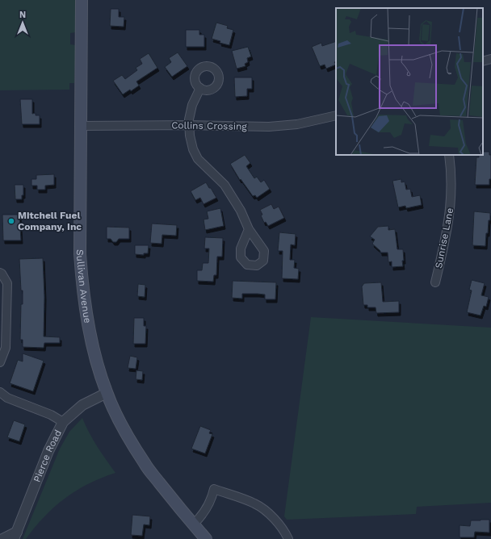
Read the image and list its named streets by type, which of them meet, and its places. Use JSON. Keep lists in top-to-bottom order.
{
  "streets": {
    "main road": ["Sullivan Avenue"],
    "street": ["Collins Crossing", "Sunrise Lane", "Pierce Road"]
  },
  "crossings": [
    ["Collins Crossing", "Sullivan Avenue"],
    ["Sullivan Avenue", "Pierce Road"]
  ],
  "places": ["Mitchell Fuel Company, Inc"],
  "north": "top"
}
